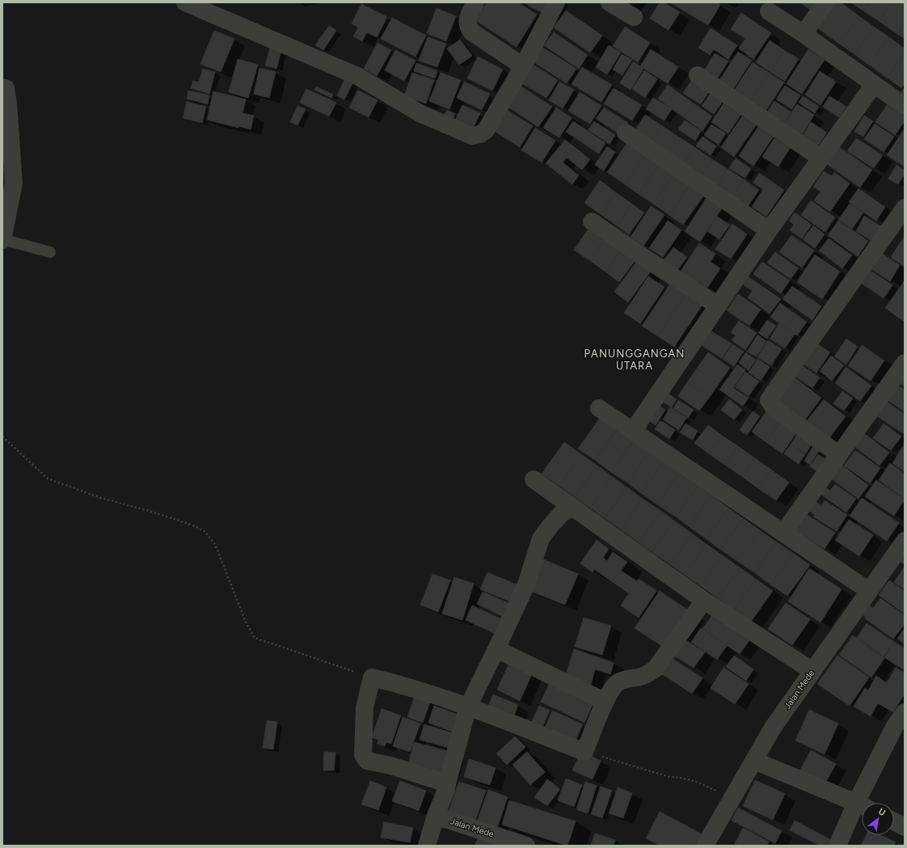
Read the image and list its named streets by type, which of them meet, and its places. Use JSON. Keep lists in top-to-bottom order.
{
  "streets": {
    "street": ["Jalan Mede"]
  },
  "districts": ["PANUNGGANGAN UTARA"],
  "north": "top right"
}
